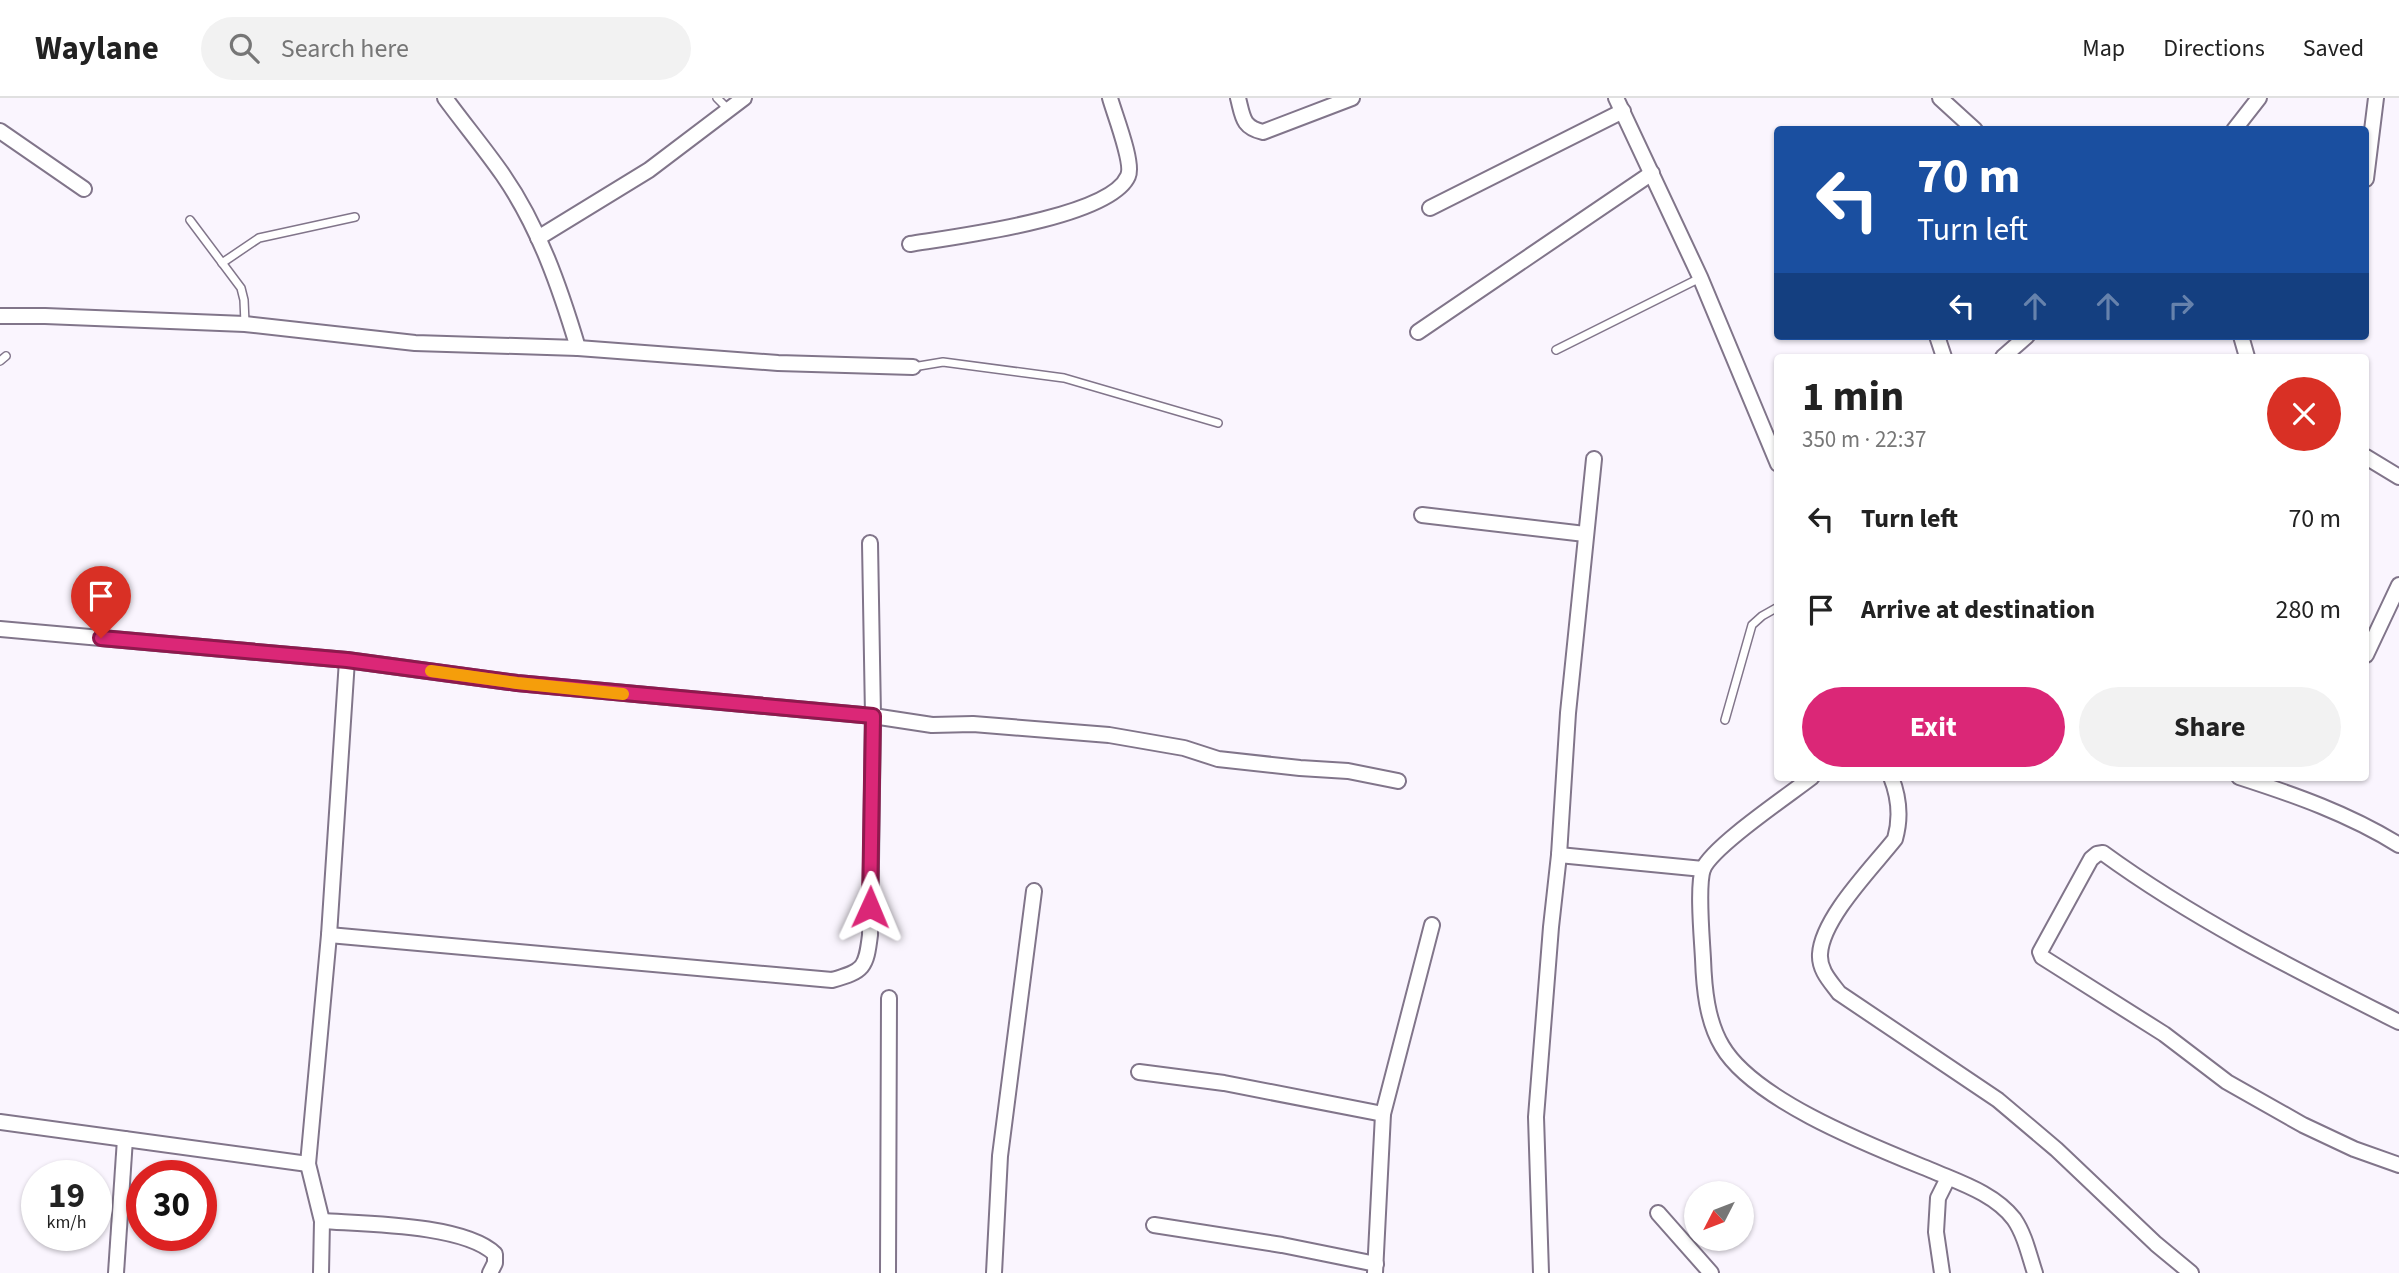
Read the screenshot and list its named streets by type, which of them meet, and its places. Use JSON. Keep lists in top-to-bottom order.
{
  "north": "bottom left",
  "page": {
    "header": "Waylane",
    "search": "Search here",
    "nav": ["Map", "Directions", "Saved"],
    "turn": ["70 m", "Turn left"],
    "heading": ["1 min", "350 m · 22:37"],
    "list": [
      {
        "name": "Turn left",
        "value": "70 m"
      },
      {
        "name": "Arrive at destination",
        "value": "280 m"
      }
    ],
    "buttons": ["Exit", "Share"],
    "speed": "19 km/h",
    "limit": "30"
  }
}
